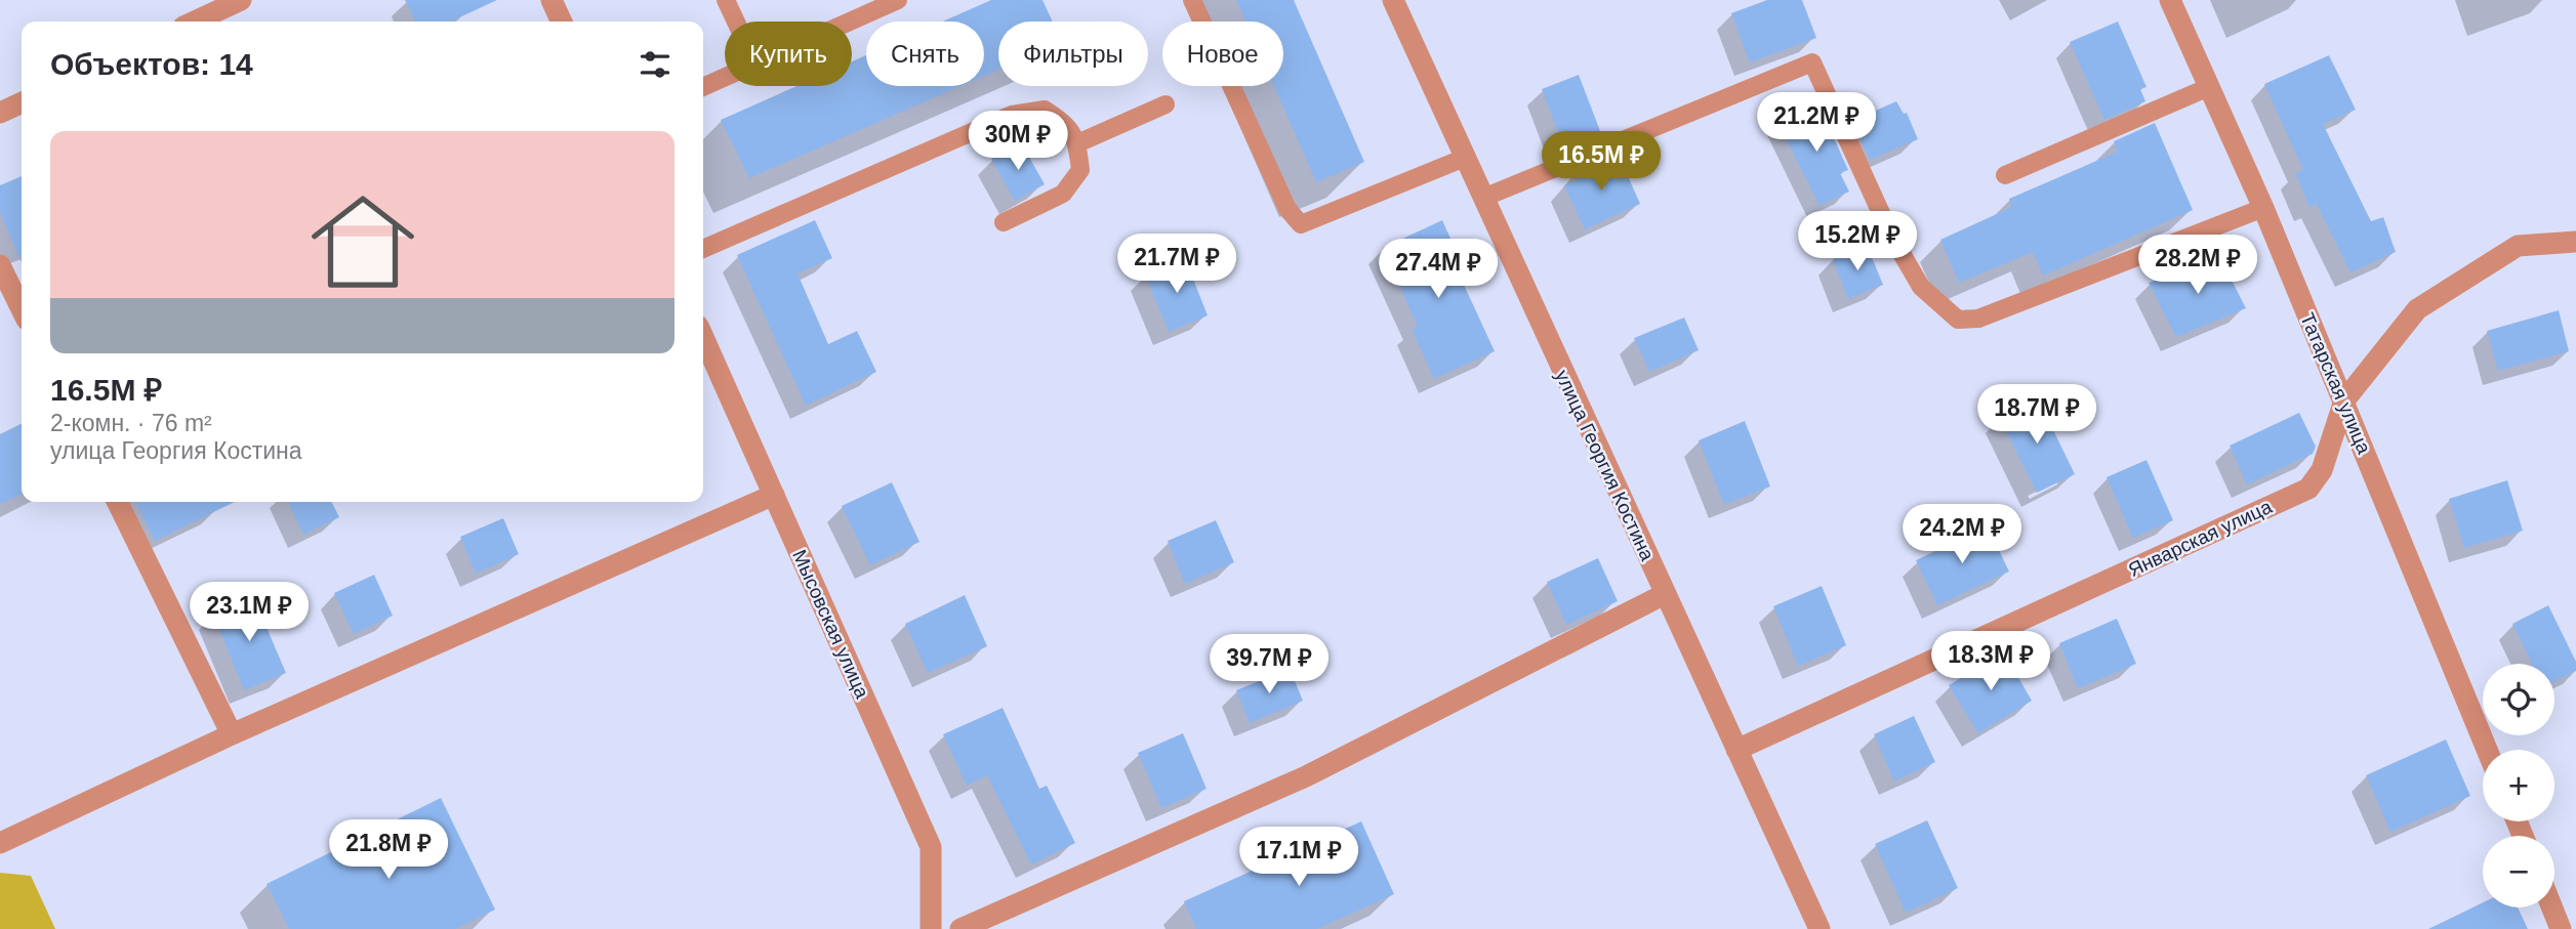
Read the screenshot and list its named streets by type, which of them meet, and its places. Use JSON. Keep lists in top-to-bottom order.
{
  "streets": {
    "street": [
      "Татарская улица",
      "улица Георгия Костина",
      "Январская улица",
      "Мысовская улица"
    ]
  },
  "crossings": [
    ["Татарская улица", "Январская улица"],
    ["улица Георгия Костина", "Январская улица"]
  ],
  "page": {
    "chip": [
      "Купить",
      "Снять",
      "Фильтры",
      "Новое"
    ],
    "heading": "Объектов: 14",
    "price": [
      "21.2M ₽",
      "30M ₽",
      "16.5M ₽",
      "15.2M ₽",
      "21.7M ₽",
      "28.2M ₽",
      "27.4M ₽",
      "18.7M ₽",
      "24.2M ₽",
      "23.1M ₽",
      "18.3M ₽",
      "39.7M ₽",
      "21.8M ₽",
      "17.1M ₽"
    ],
    "list": [
      {
        "name": "16.5M ₽",
        "note": "2-комн. · 76 m² · улица Георгия Костина"
      }
    ],
    "map_buttons": ["+", "−"]
  }
}
